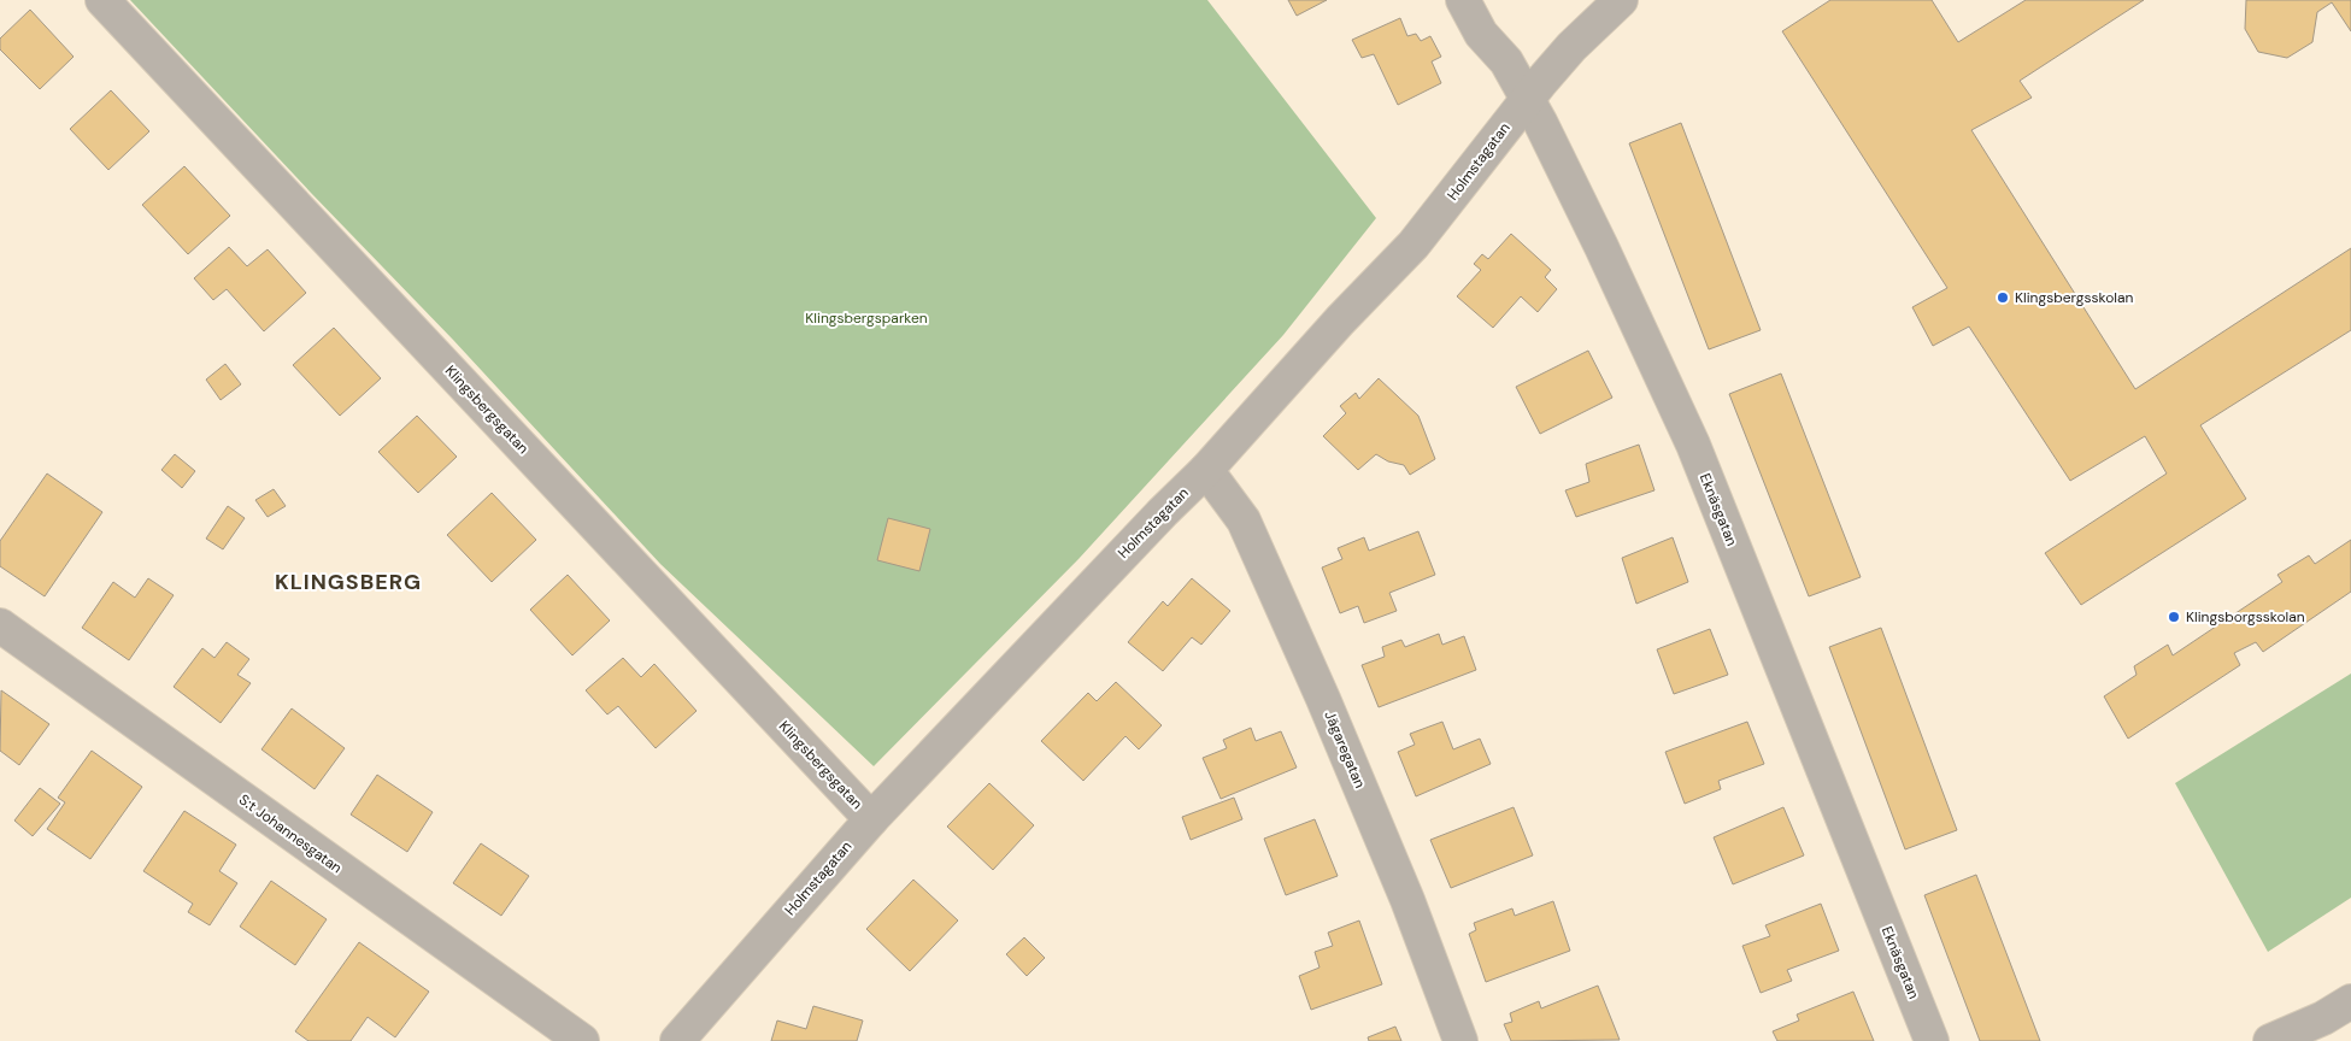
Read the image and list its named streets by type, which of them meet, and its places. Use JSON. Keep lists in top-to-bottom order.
{
  "streets": {
    "street": [
      "Holmstagatan",
      "Klingsbergsgatan",
      "Eknäsgatan",
      "Jägaregatan",
      "S:t Johannesgatan"
    ]
  },
  "crossings": [
    ["Holmstagatan", "Klingsbergsgatan"],
    ["Holmstagatan", "Eknäsgatan"],
    ["Holmstagatan", "Jägaregatan"]
  ],
  "districts": ["KLINGSBERG"],
  "parks": ["Klingsbergsparken"],
  "places": ["Klingsbergsskolan", "Klingsborgsskolan"]
}
